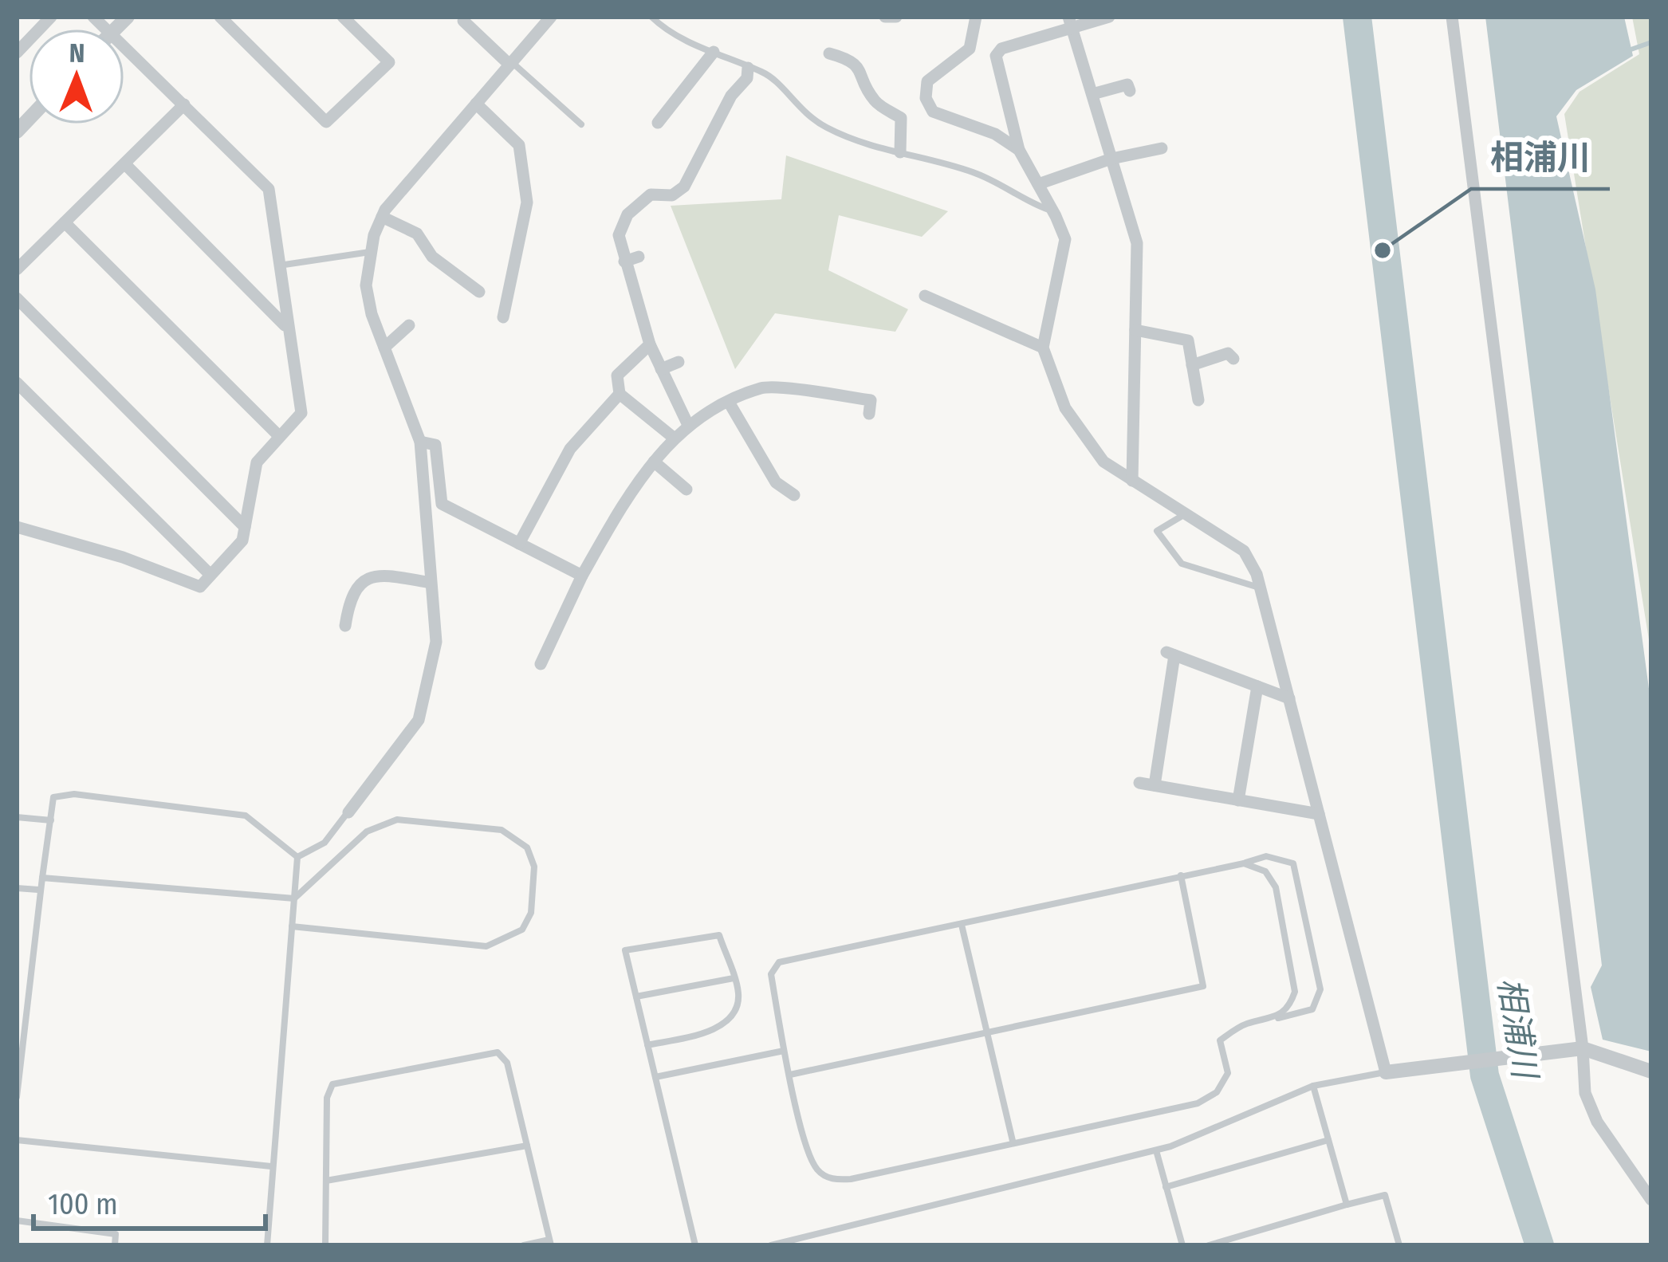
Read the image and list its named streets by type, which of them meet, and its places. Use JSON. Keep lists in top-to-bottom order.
{
  "water": ["相浦川"],
  "places": ["相浦川"],
  "scale_bar": "100 m",
  "north": "top"
}
